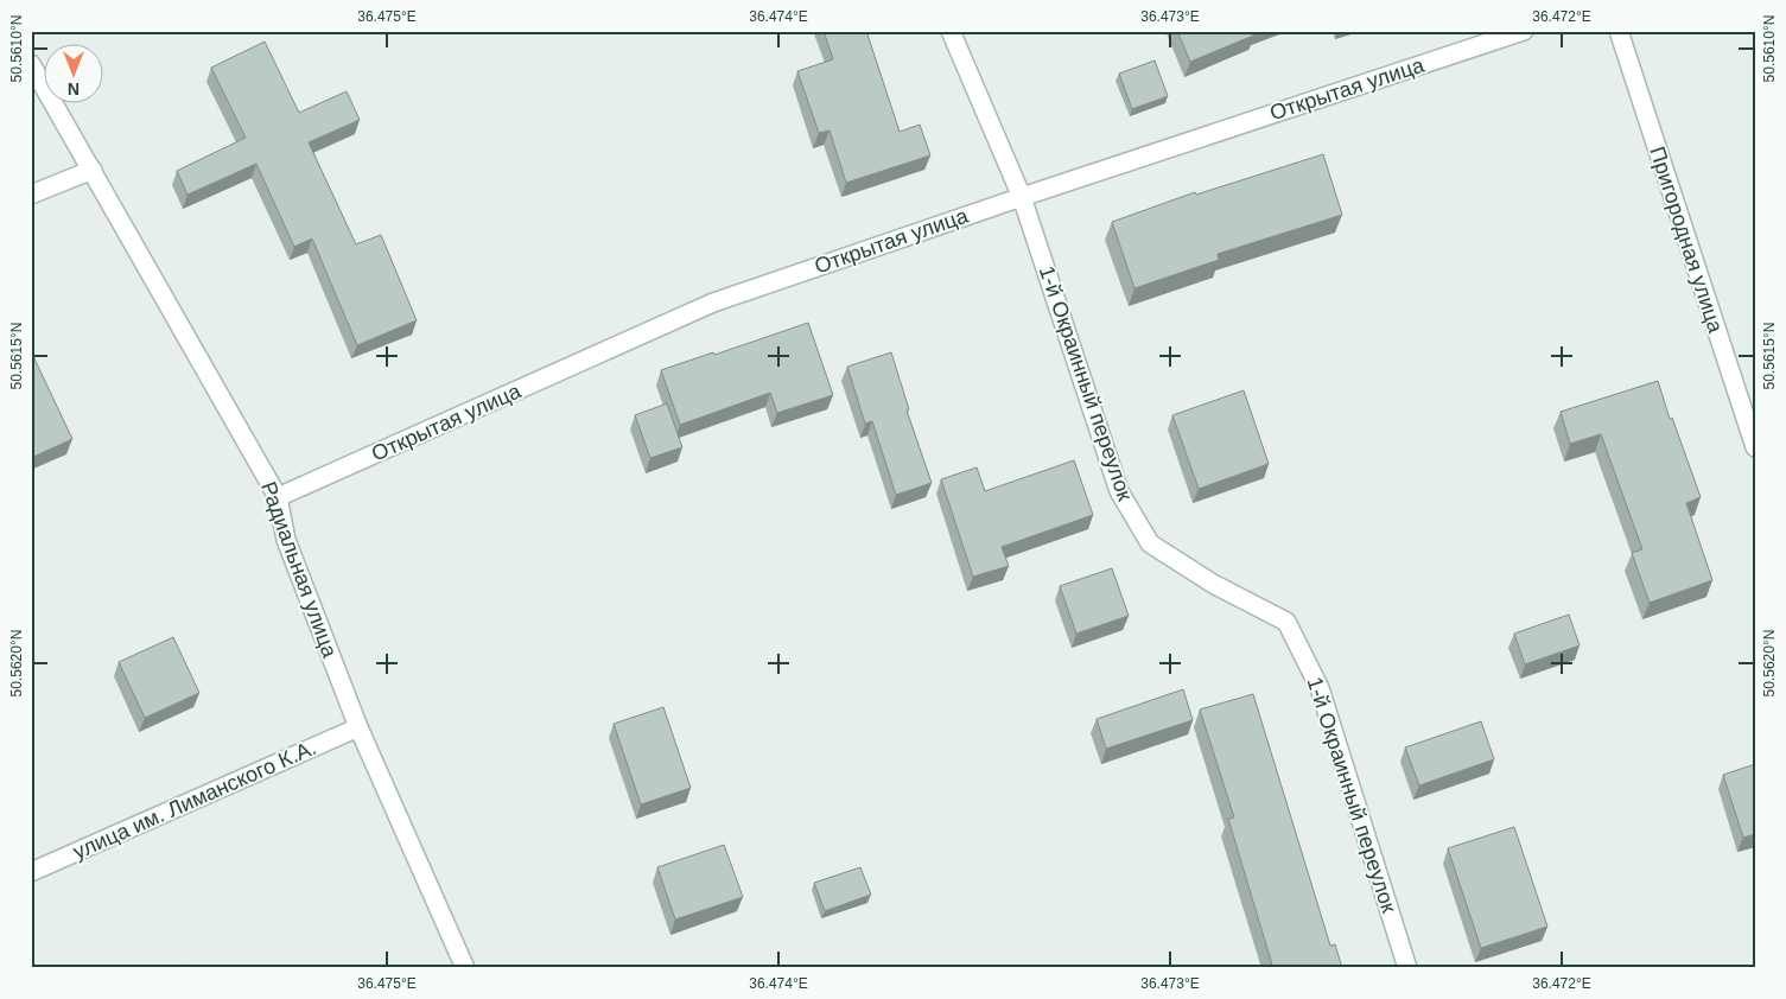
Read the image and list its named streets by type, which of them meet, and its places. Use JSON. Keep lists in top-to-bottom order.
{
  "streets": {
    "street": [
      "Открытая улица",
      "Пригородная улица",
      "1-й Окраинный переулок",
      "Радиальная улица",
      "улица им. Лиманского К.А."
    ]
  },
  "crossings": [
    ["Открытая улица", "1-й Окраинный переулок"],
    ["Открытая улица", "Радиальная улица"],
    ["Радиальная улица", "улица им. Лиманского К.А."]
  ],
  "north": "bottom",
  "coordinates": [
    "36.475°E",
    "36.474°E",
    "36.473°E",
    "36.472°E",
    "50.5610°N",
    "50.5615°N",
    "50.5620°N"
  ]
}
